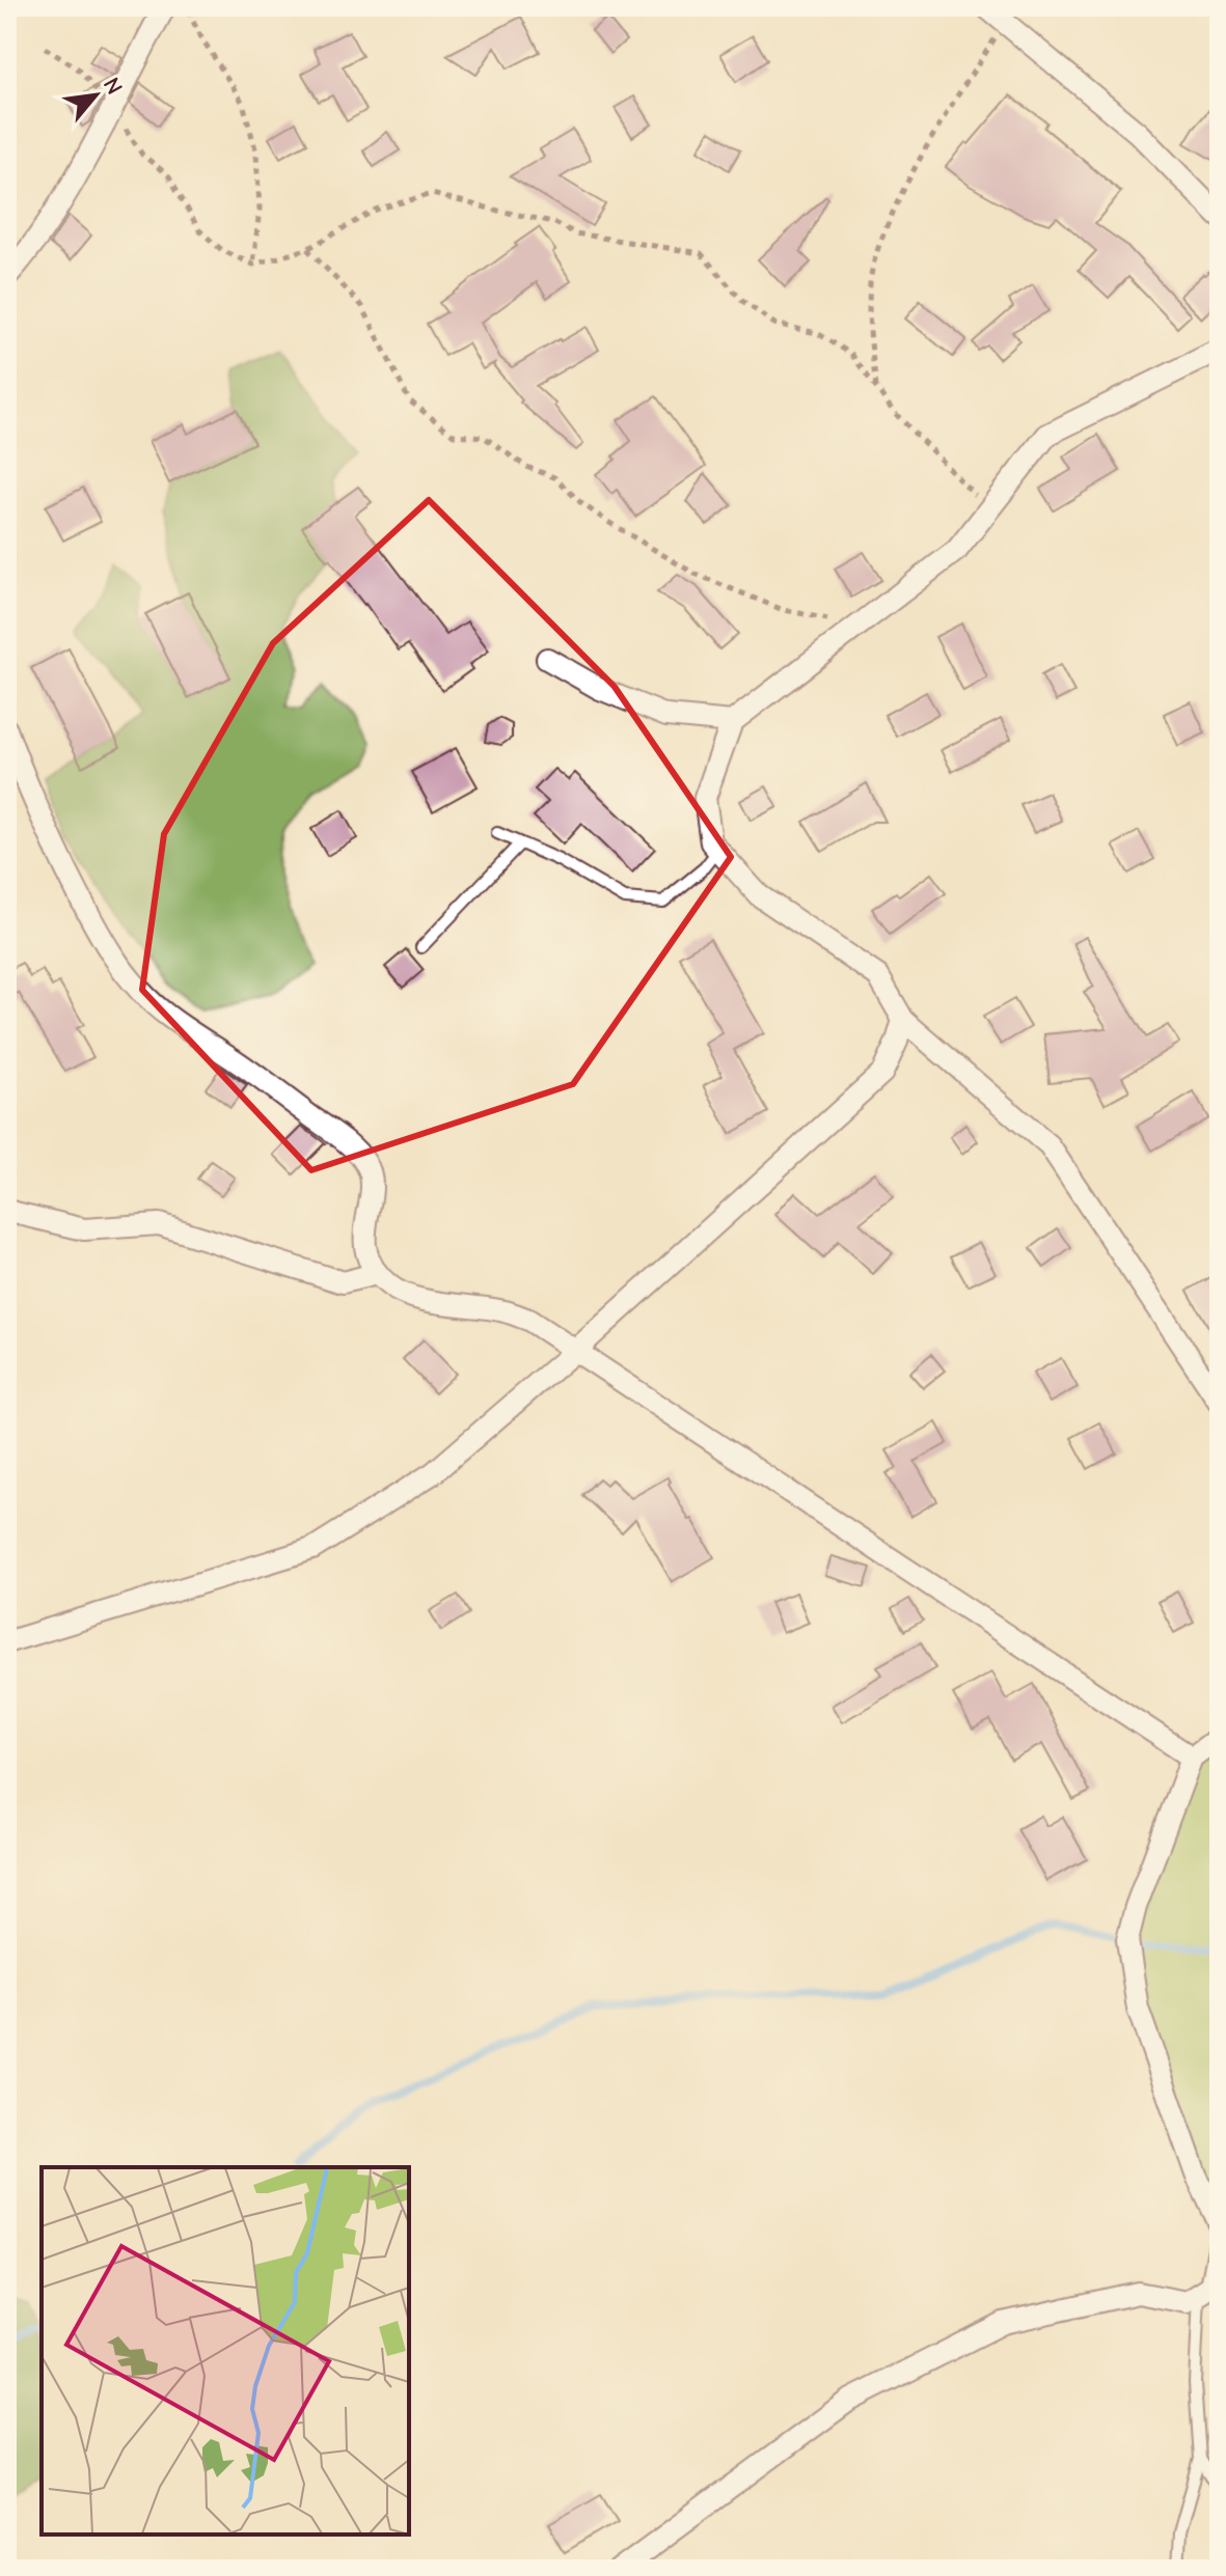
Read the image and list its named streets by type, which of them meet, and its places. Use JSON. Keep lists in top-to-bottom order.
{
  "north": "top right"
}
